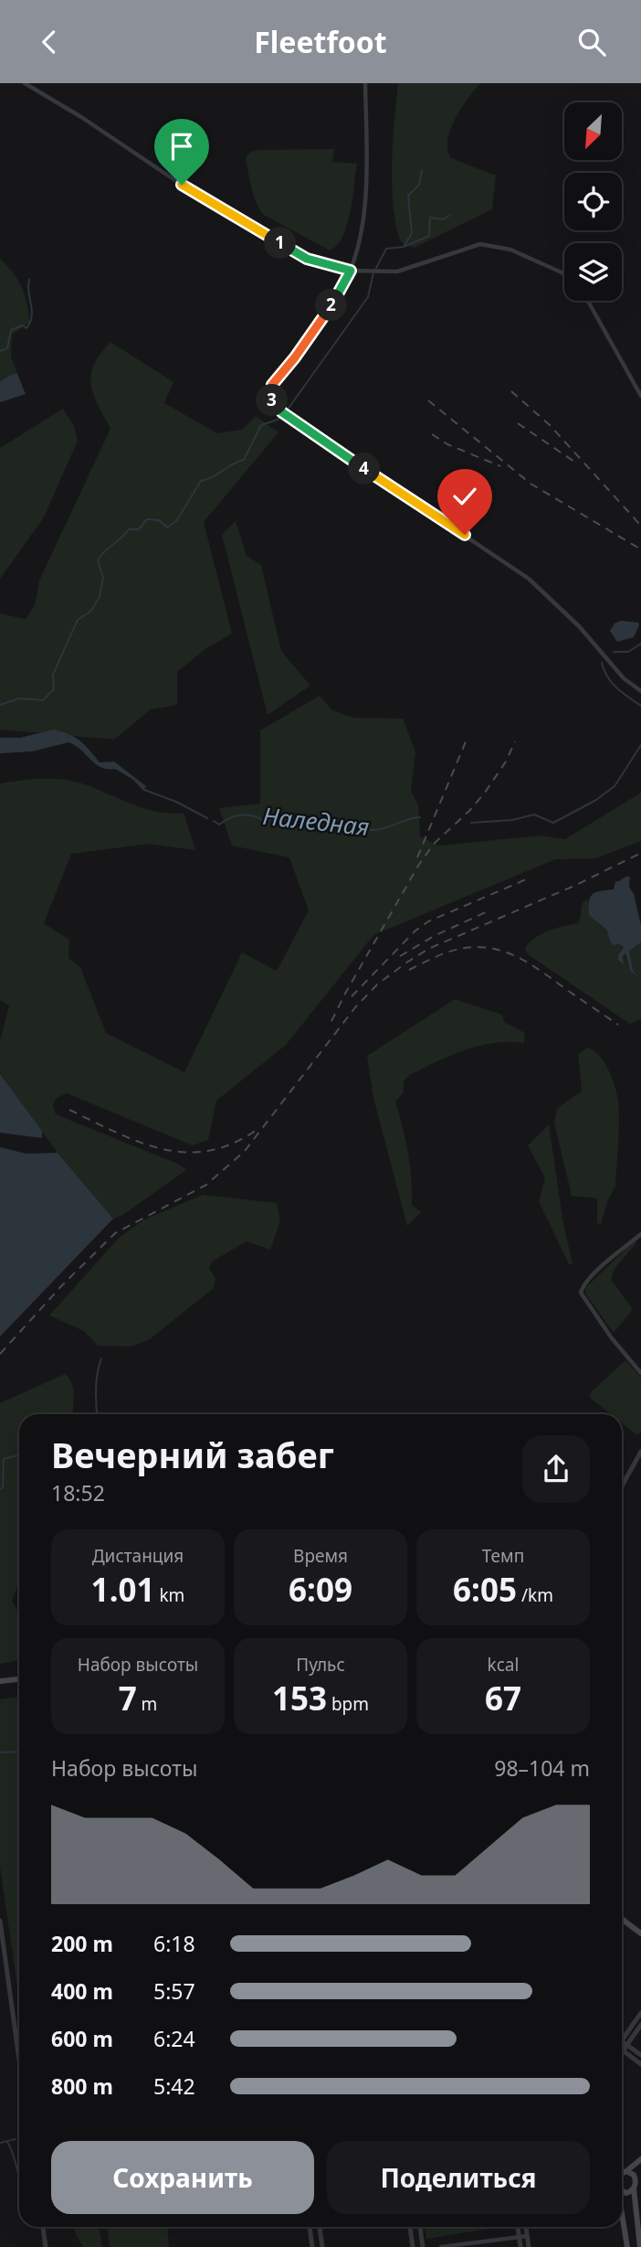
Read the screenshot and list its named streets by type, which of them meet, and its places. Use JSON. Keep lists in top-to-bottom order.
{
  "water": ["Наледная"],
  "north": "bottom left",
  "page": {
    "header": "Fleetfoot",
    "pins": [
      "1",
      "2",
      "3",
      "4"
    ],
    "heading": ["Вечерний забег", "18:52"],
    "stats": [
      ["Дистанция", "1.01 km"],
      ["Время", "6:09"],
      ["Темп", "6:05 /km"],
      ["Набор высоты", "7 m"],
      ["Пульс", "153 bpm"],
      ["kcal", "67"]
    ],
    "chart": ["Набор высоты", "98–104 m"],
    "list": [
      {
        "name": "200 m",
        "note": "6:18"
      },
      {
        "name": "400 m",
        "note": "5:57"
      },
      {
        "name": "600 m",
        "note": "6:24"
      },
      {
        "name": "800 m",
        "note": "5:42"
      }
    ],
    "buttons": ["Сохранить", "Поделиться"]
  }
}
